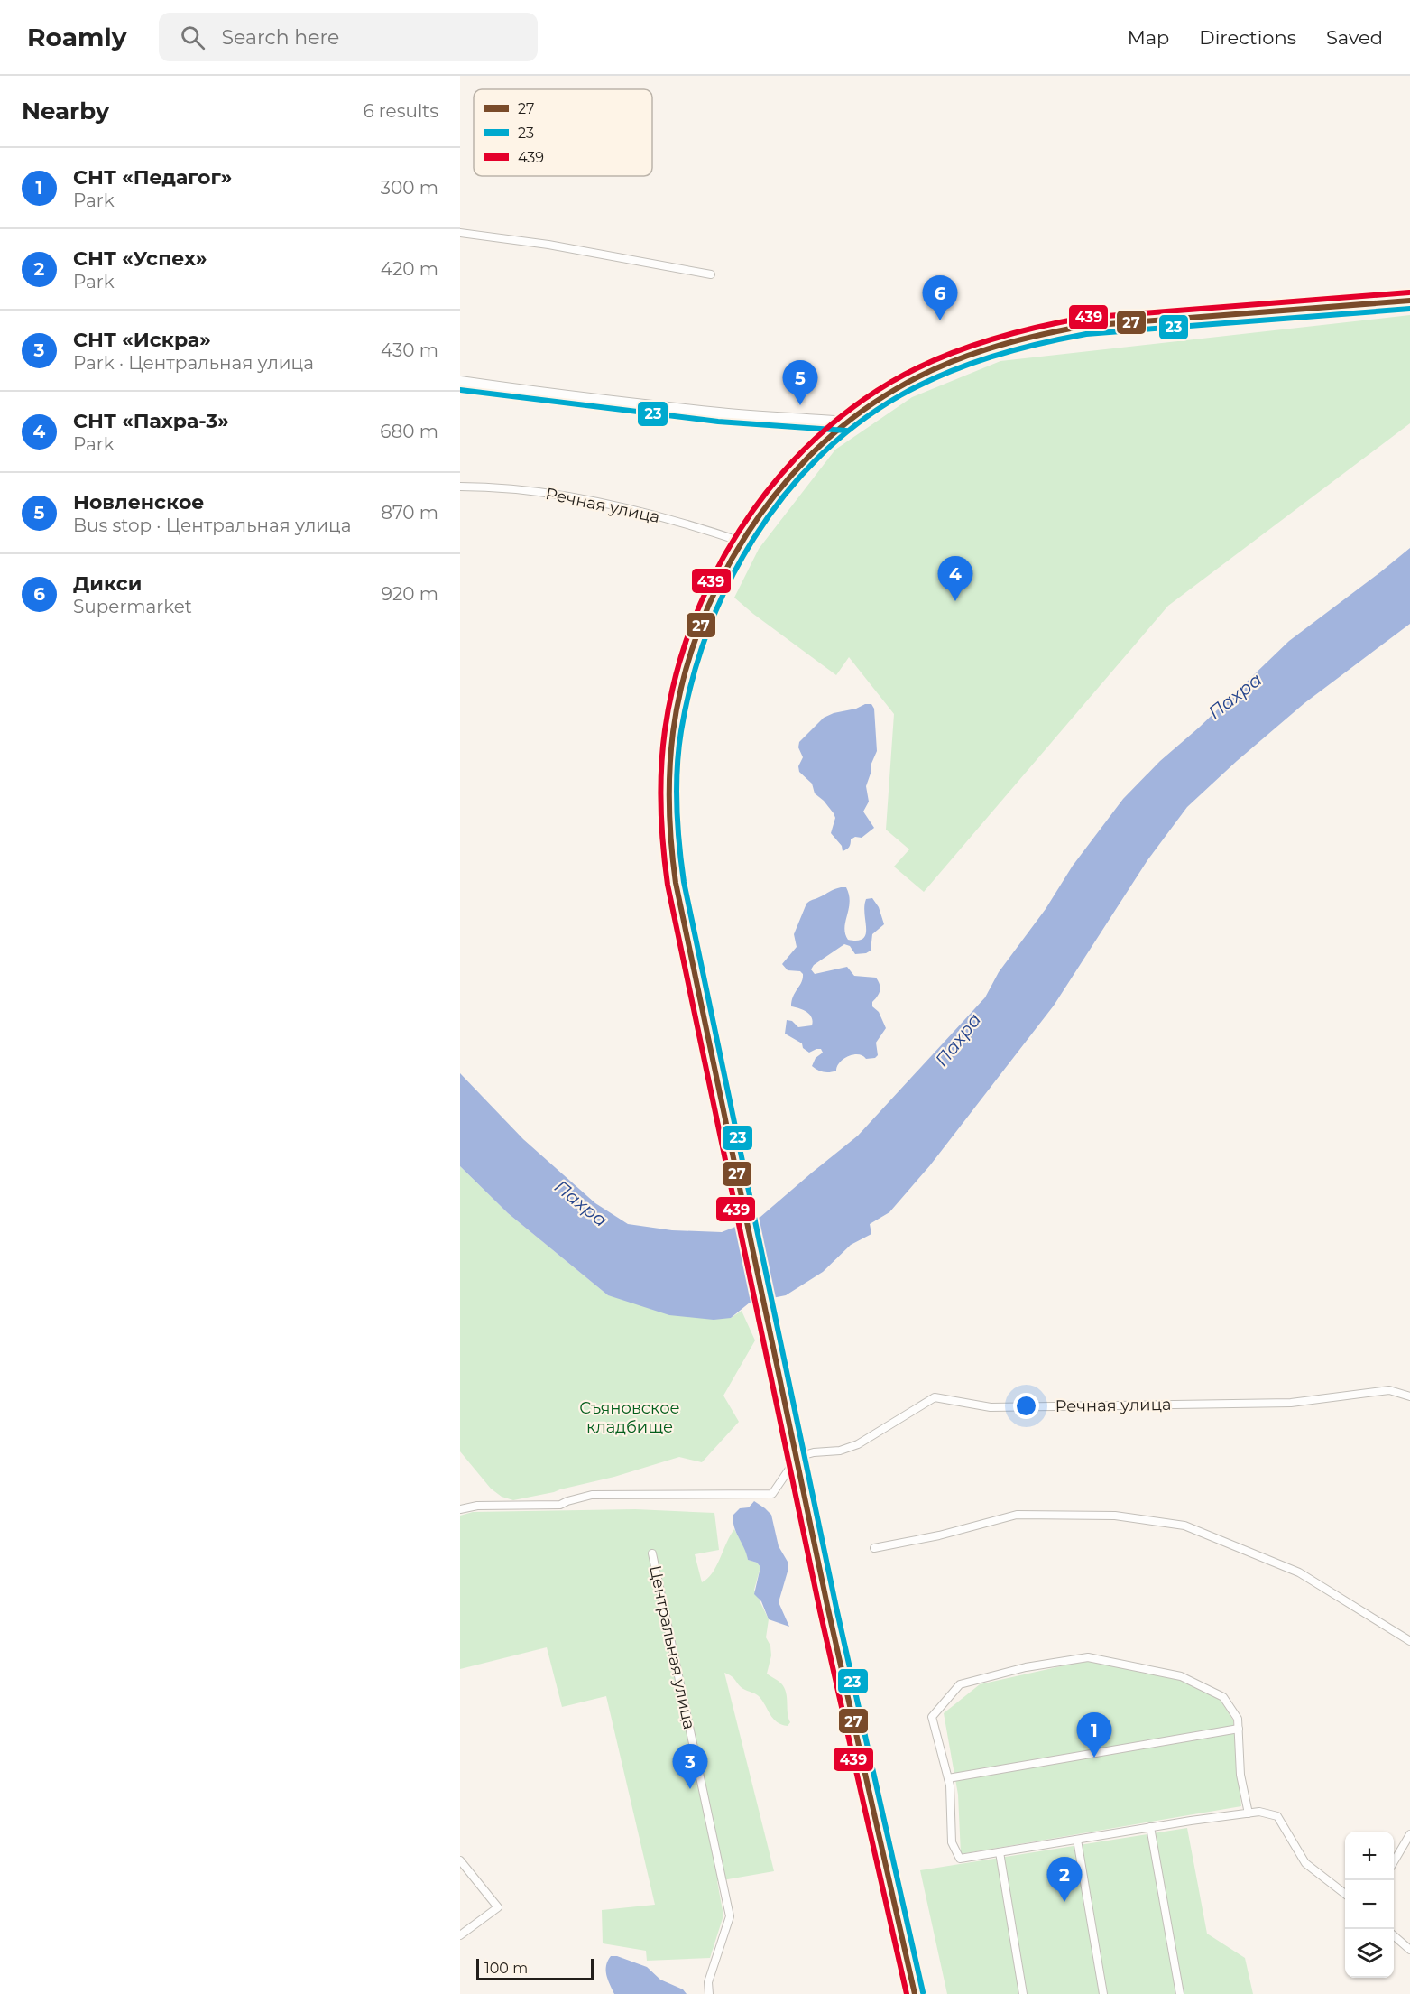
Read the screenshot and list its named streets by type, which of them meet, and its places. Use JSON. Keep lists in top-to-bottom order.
{
  "streets": {
    "street": ["Речная улица", "Центральная улица"]
  },
  "water": ["Пахра"],
  "parks": ["Съяновское кладбище"],
  "lines": ["transit line 439", "transit line 27", "transit line 23"],
  "legend": ["27", "23", "439"],
  "scale_bar": "100 m",
  "page": {
    "header": "Roamly",
    "search": "Search here",
    "nav": ["Map", "Directions", "Saved"],
    "heading": ["Nearby", "6 results"],
    "list": [
      {
        "mark": "1",
        "name": "СНТ «Педагог»",
        "note": "Park",
        "value": "300 m"
      },
      {
        "mark": "2",
        "name": "СНТ «Успех»",
        "note": "Park",
        "value": "420 m"
      },
      {
        "mark": "3",
        "name": "СНТ «Искра»",
        "note": "Park · Центральная улица",
        "value": "430 m"
      },
      {
        "mark": "4",
        "name": "СНТ «Пахра-3»",
        "note": "Park",
        "value": "680 m"
      },
      {
        "mark": "5",
        "name": "Новленское",
        "note": "Bus stop · Центральная улица",
        "value": "870 m"
      },
      {
        "mark": "6",
        "name": "Дикси",
        "note": "Supermarket",
        "value": "920 m"
      }
    ],
    "pins": [
      "6",
      "5",
      "4",
      "1",
      "3",
      "2"
    ],
    "map_buttons": ["+", "−"],
    "scale": "100 m"
  }
}
